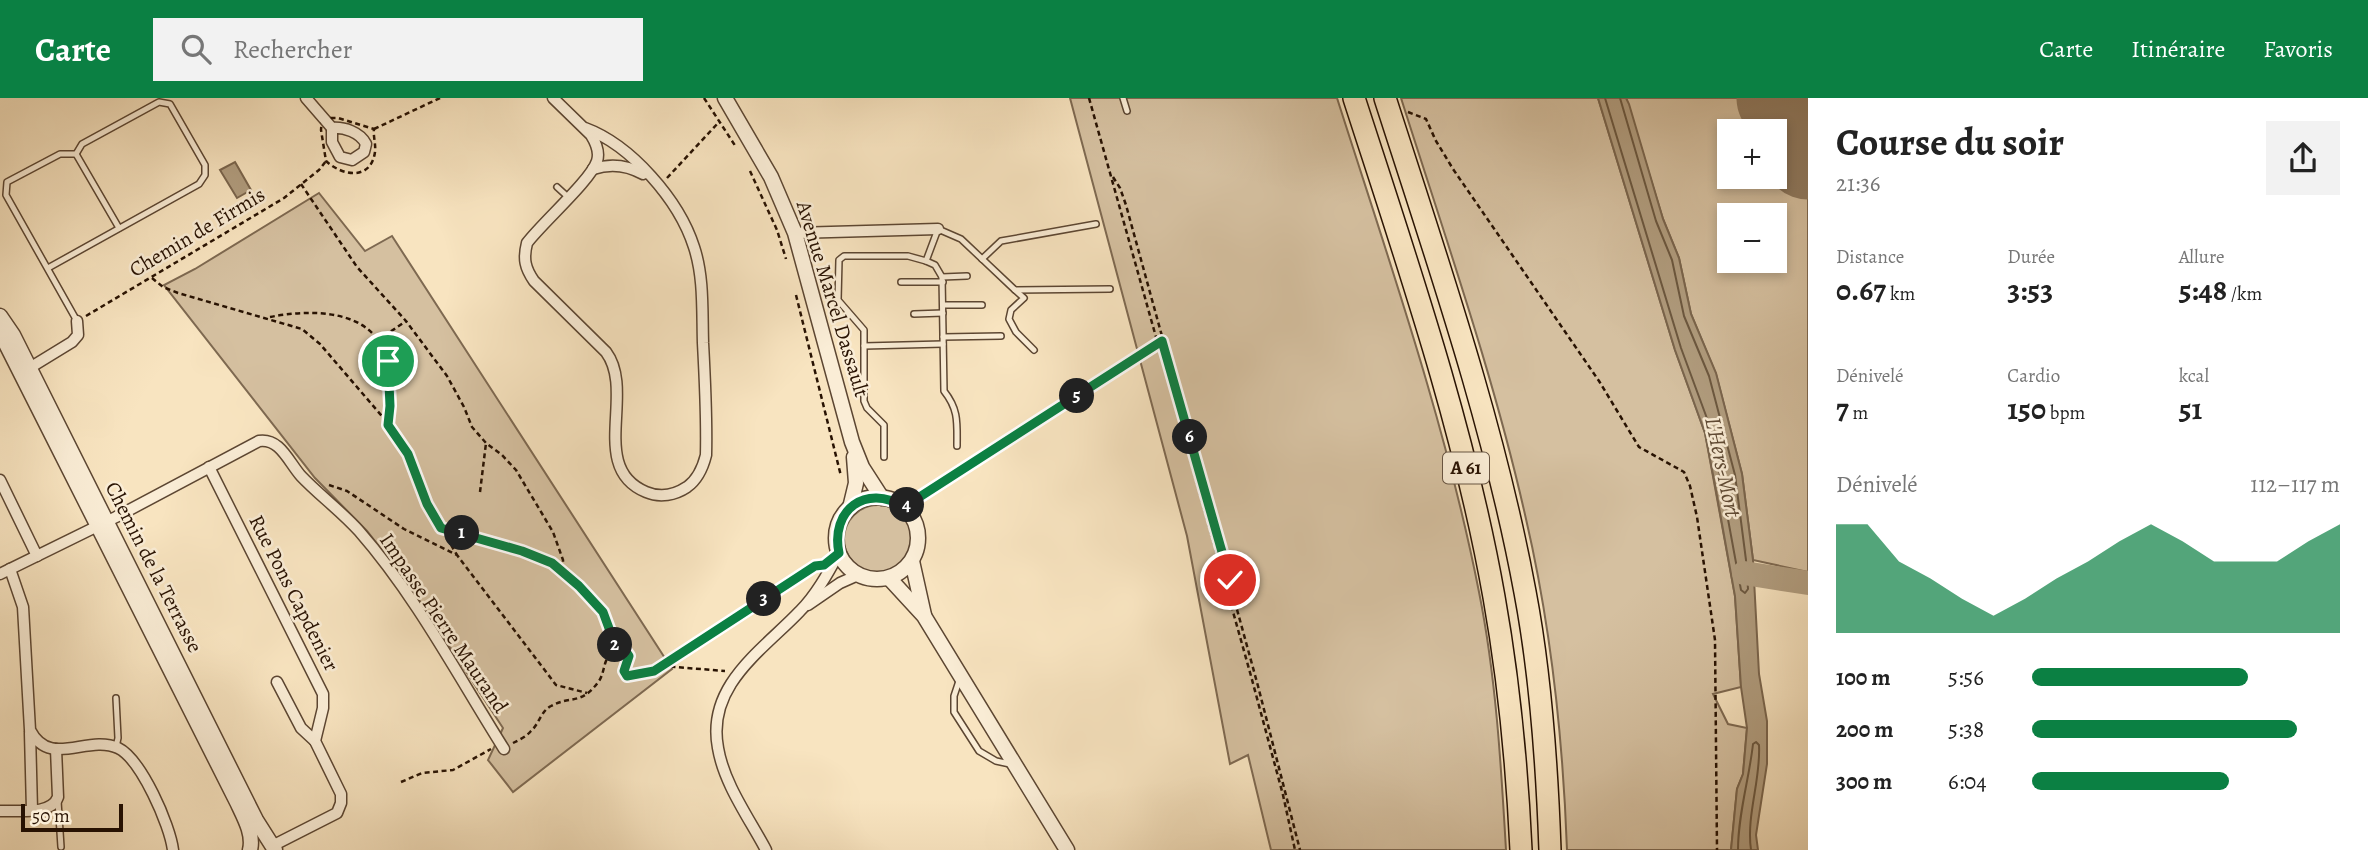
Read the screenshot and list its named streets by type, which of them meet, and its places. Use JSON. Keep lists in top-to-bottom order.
{
  "streets": {
    "highway": ["A 61"],
    "street": [
      "Avenue Marcel Dassault",
      "Chemin de la Terrasse",
      "Rue Pons Capdenier",
      "Impasse Pierre Maurand"
    ],
    "path": ["Chemin de Firmis"]
  },
  "crossings": [
    ["Rue Pons Capdenier", "Impasse Pierre Maurand"]
  ],
  "water": ["L'Hers-Mort"],
  "scale_bar": "50 m",
  "page": {
    "header": "Carte",
    "search": "Rechercher",
    "nav": ["Carte", "Itinéraire", "Favoris"],
    "heading": ["Course du soir", "21:36"],
    "map_buttons": ["+", "−"],
    "stats": [
      ["Distance", "0.67 km"],
      ["Durée", "3:53"],
      ["Allure", "5:48 /km"],
      ["Dénivelé", "7 m"],
      ["Cardio", "150 bpm"],
      ["kcal", "51"]
    ],
    "pins": [
      "5",
      "6",
      "4",
      "1",
      "3",
      "2"
    ],
    "chart": ["Dénivelé", "112–117 m"],
    "list": [
      {
        "name": "100 m",
        "note": "5:56"
      },
      {
        "name": "200 m",
        "note": "5:38"
      },
      {
        "name": "300 m",
        "note": "6:04"
      }
    ],
    "scale": "50 m"
  }
}
